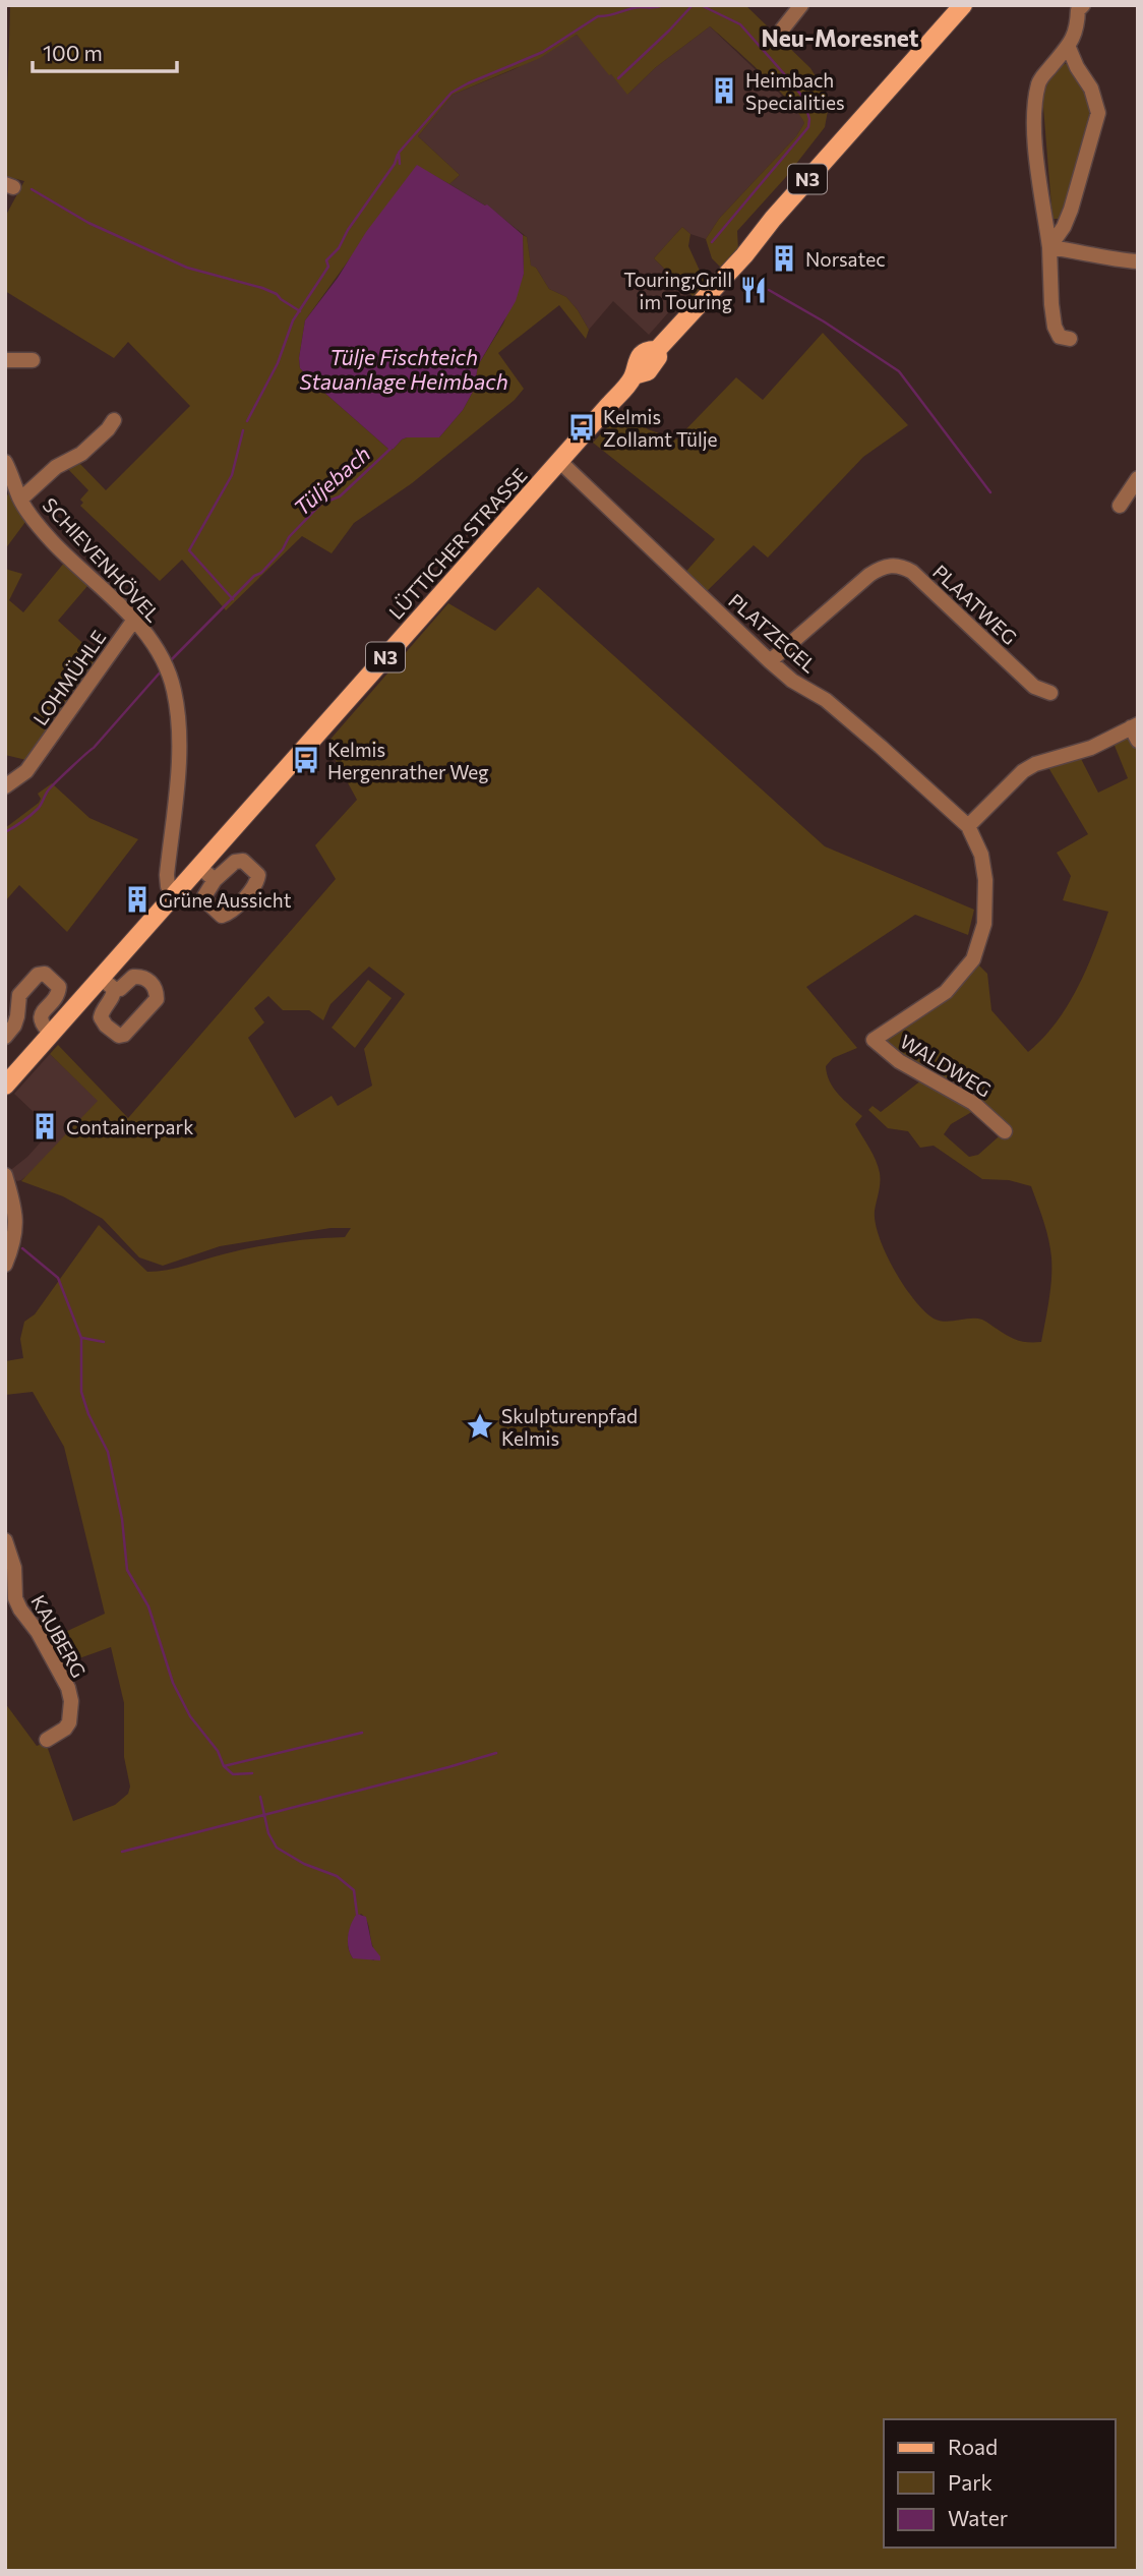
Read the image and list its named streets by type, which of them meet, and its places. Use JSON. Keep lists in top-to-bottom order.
{
  "streets": {
    "main road": ["N3", "LÜTTICHER STRASSE"],
    "street": [
      "SCHIEVENHÖVEL",
      "PLAATWEG",
      "PLATZEGEL",
      "LOHMÜHLE",
      "WALDWEG",
      "KAUBERG"
    ]
  },
  "crossings": [
    ["LÜTTICHER STRASSE", "SCHIEVENHÖVEL"],
    ["LÜTTICHER STRASSE", "PLATZEGEL"],
    ["SCHIEVENHÖVEL", "LOHMÜHLE"],
    ["PLAATWEG", "PLATZEGEL"],
    ["PLATZEGEL", "WALDWEG"]
  ],
  "districts": ["Neu-Moresnet"],
  "water": ["Tülje Fischteich Stauanlage Heimbach", "Tüljebach"],
  "places": {
    "building": [
      "Heimbach Specialities",
      "Norsatec",
      "Grüne Aussicht",
      "Containerpark"
    ],
    "restaurant": ["Touring;Grill im Touring"],
    "bus stop": ["Kelmis Zollamt Tülje", "Kelmis Hergenrather Weg"],
    "place": ["Skulpturenpfad Kelmis"]
  },
  "legend": ["Road", "Park", "Water"],
  "scale_bar": "100 m"
}
